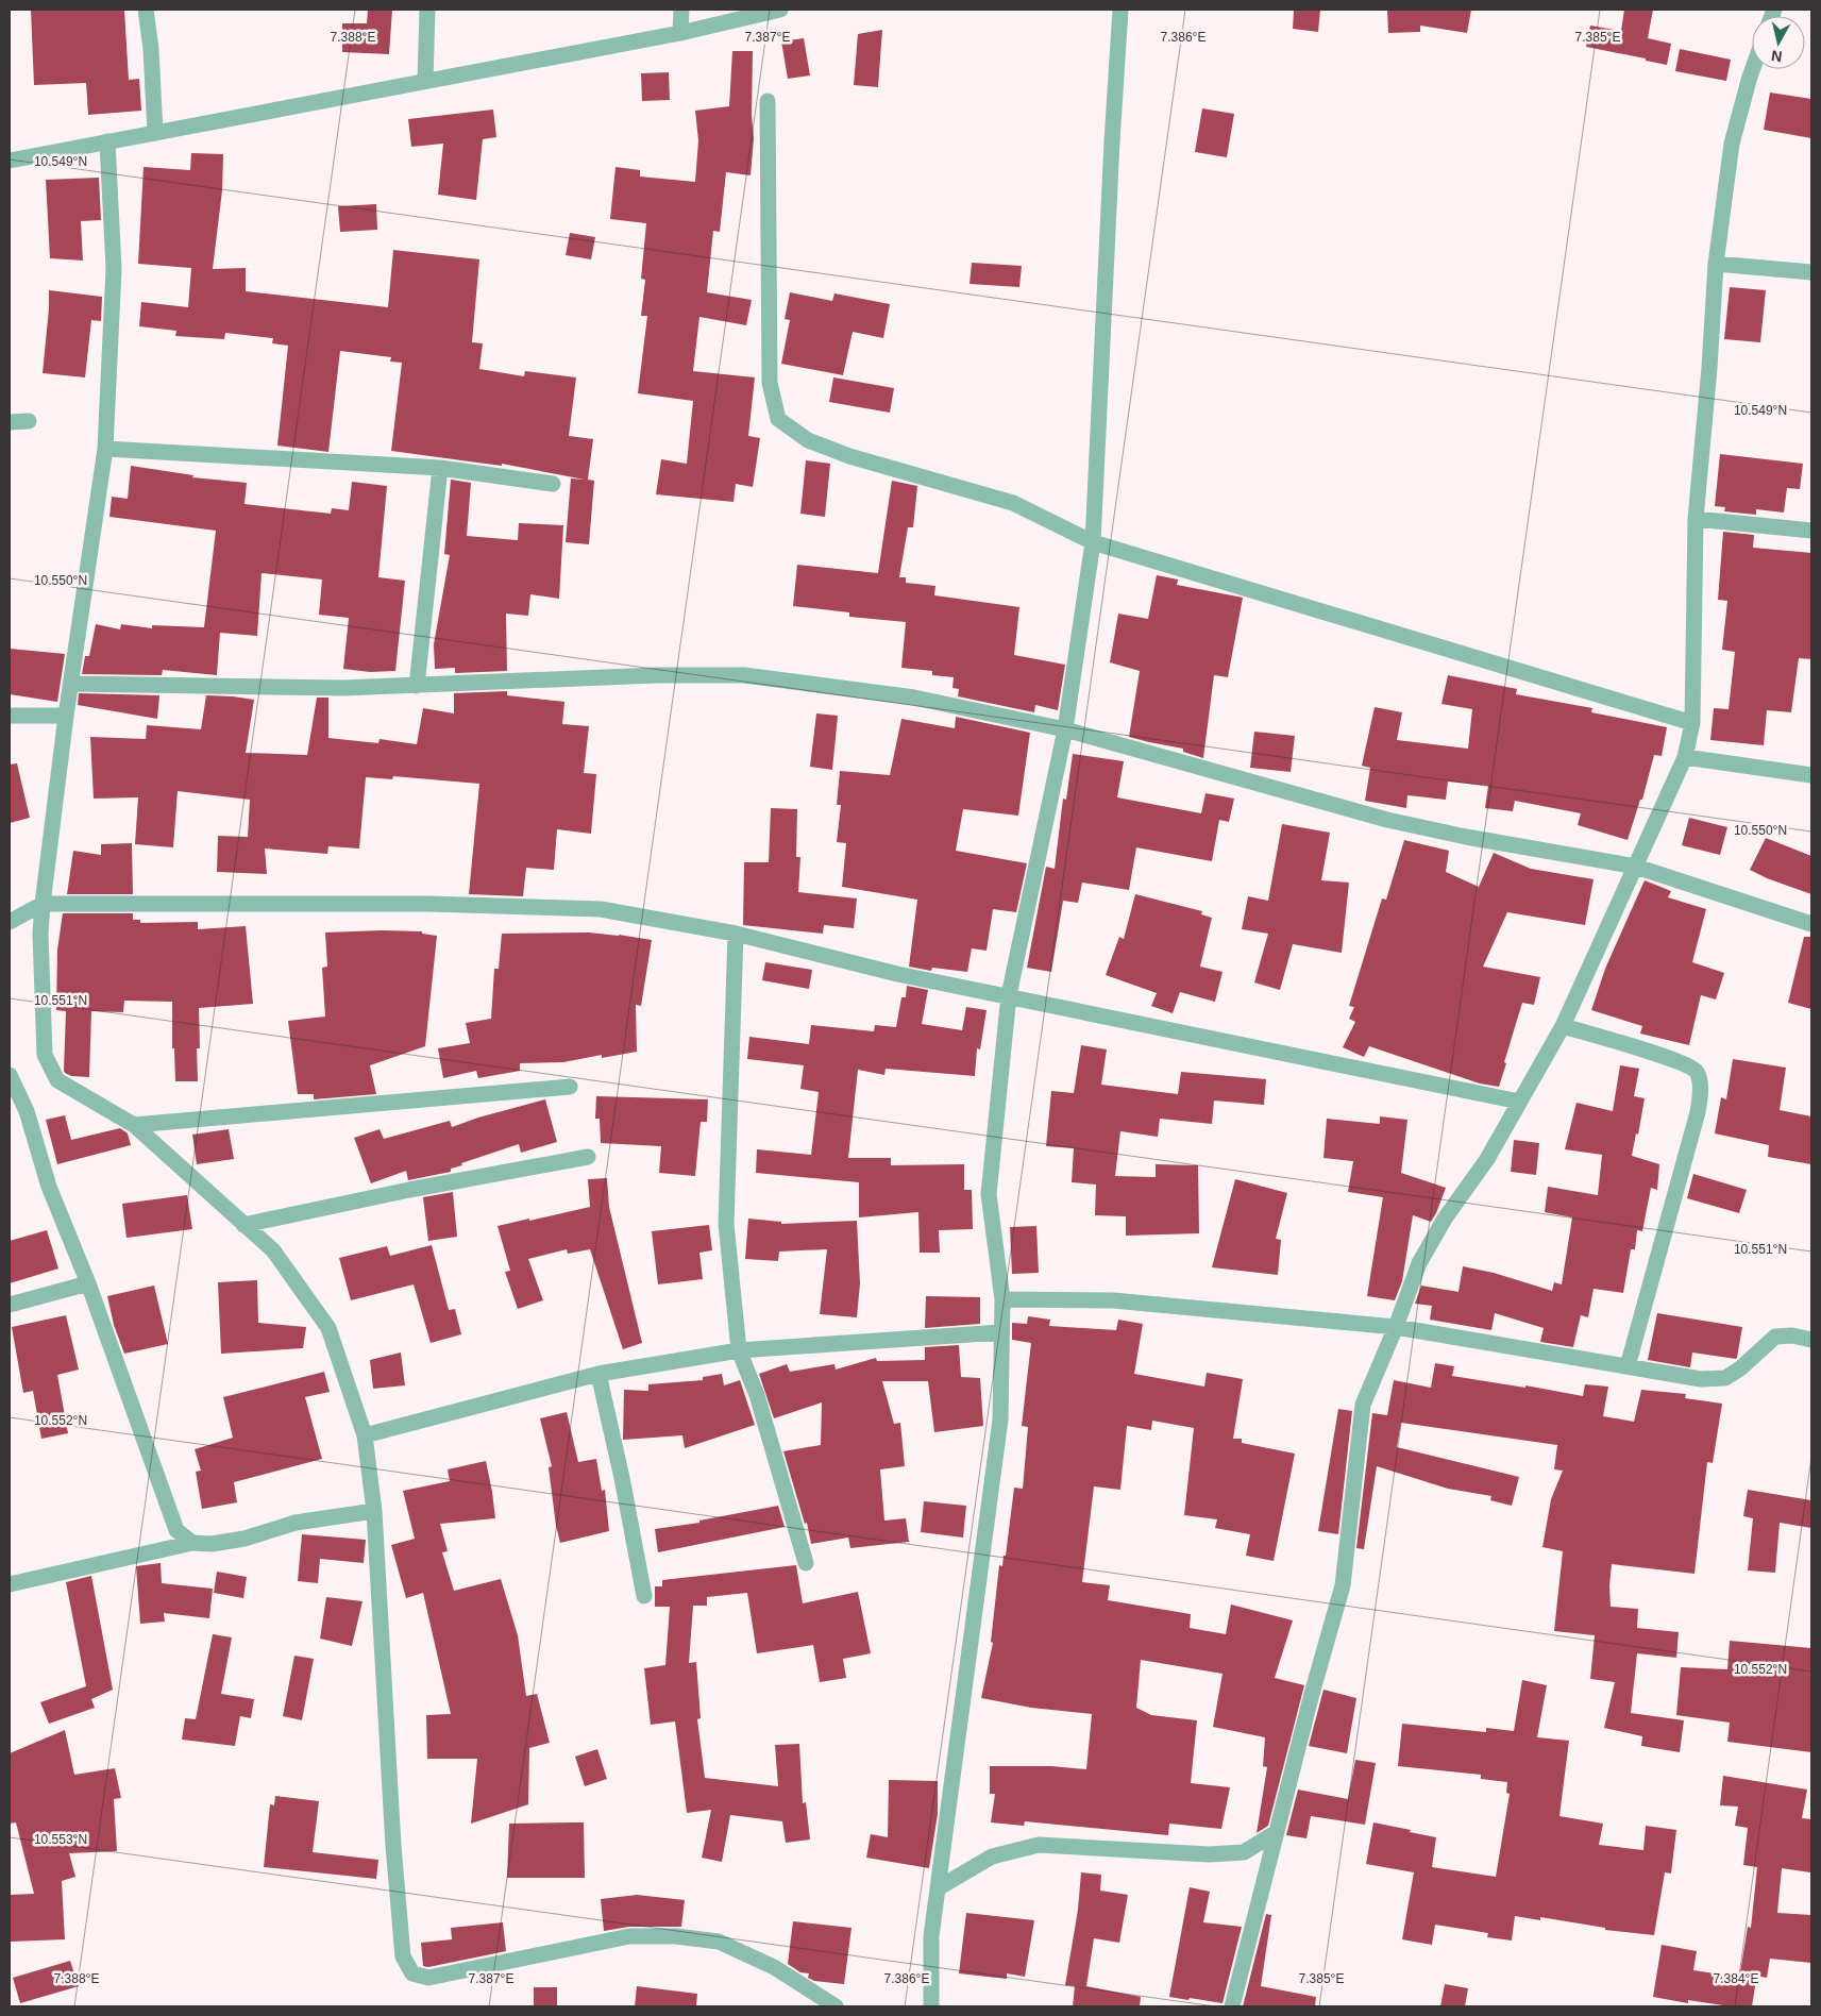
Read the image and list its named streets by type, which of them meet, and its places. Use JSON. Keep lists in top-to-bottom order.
{
  "north": "bottom",
  "coordinates": [
    "7.388°E",
    "7.387°E",
    "7.386°E",
    "7.385°E",
    "10.549°N",
    "10.550°N",
    "10.551°N",
    "10.552°N",
    "10.553°N",
    "7.384°E"
  ]
}
